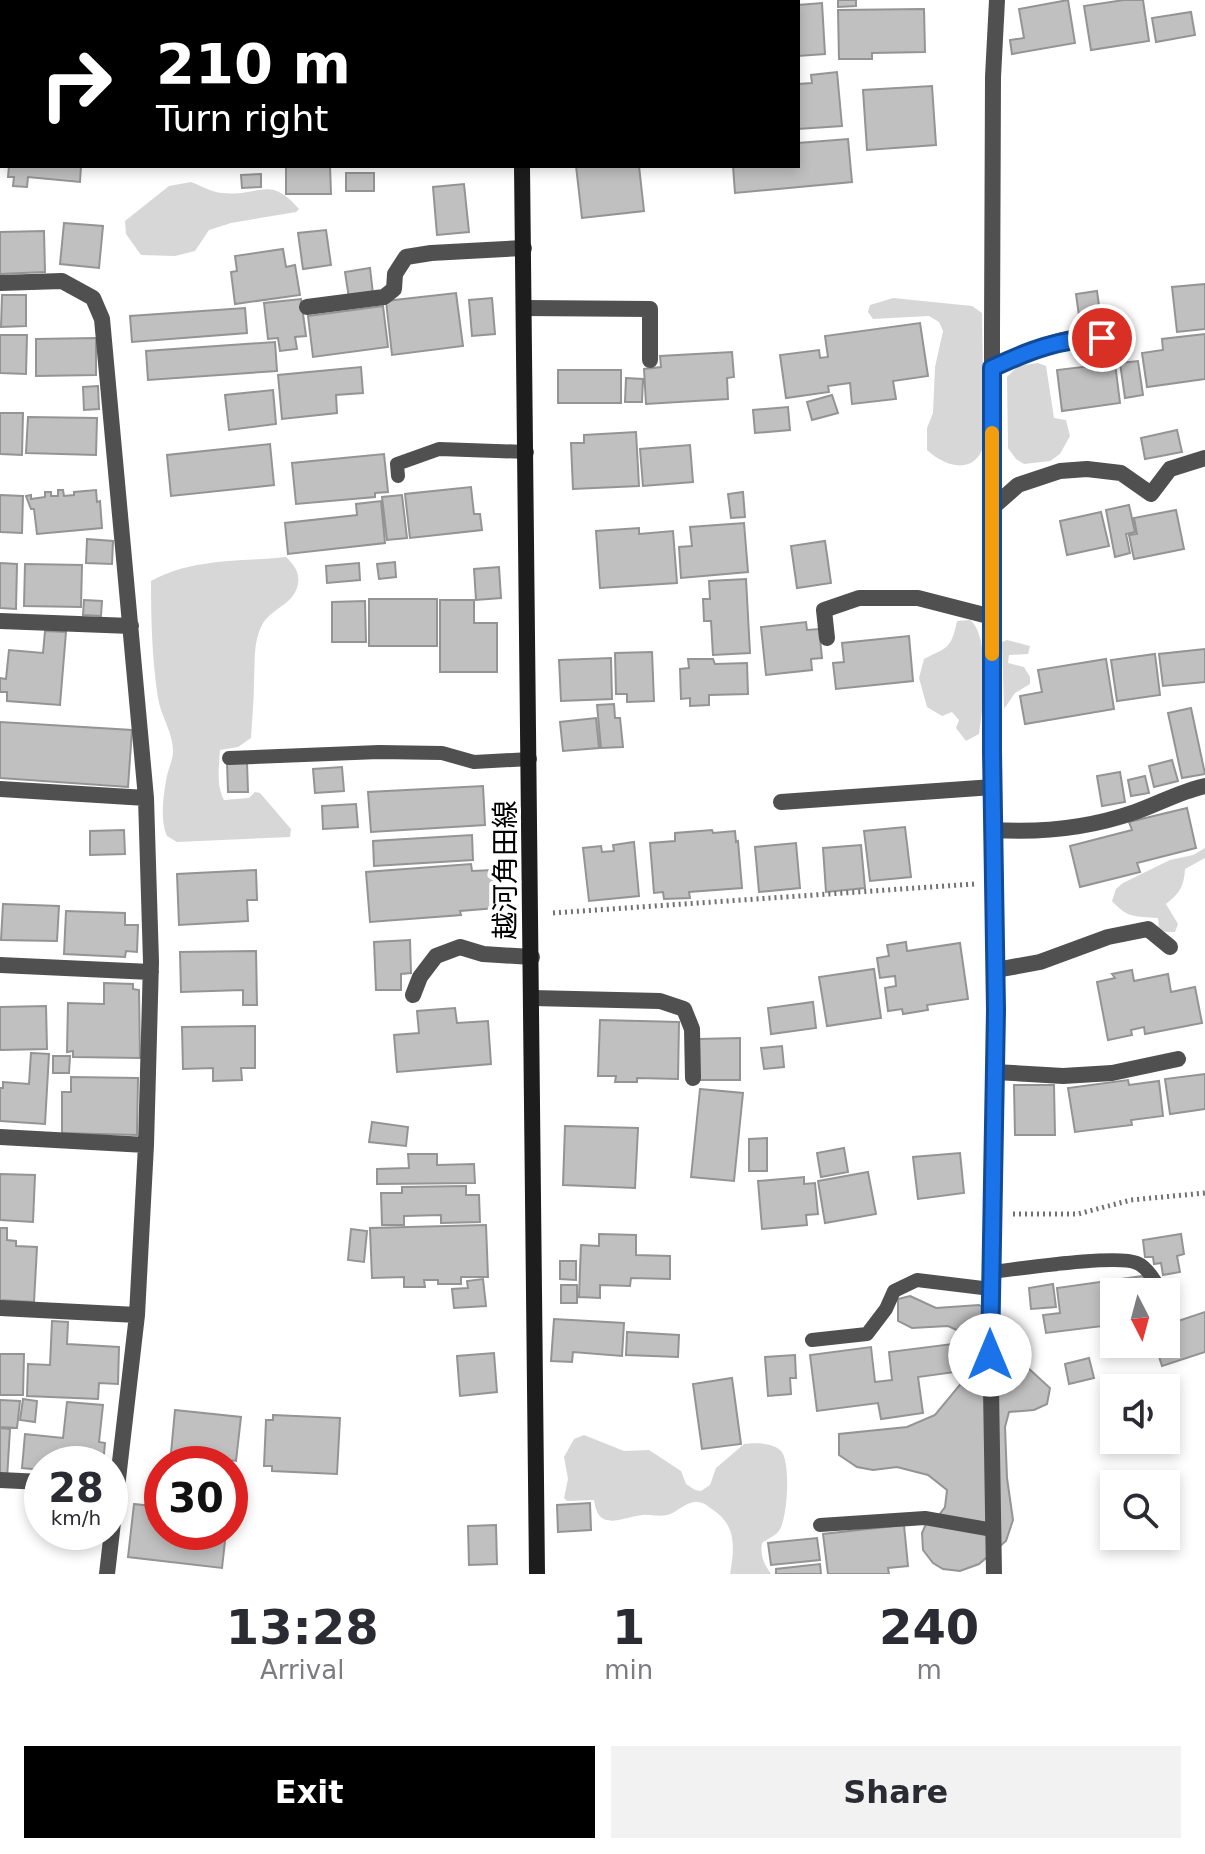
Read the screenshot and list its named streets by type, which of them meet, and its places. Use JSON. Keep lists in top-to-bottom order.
{
  "streets": {
    "main road": ["越河角田線"]
  },
  "north": "bottom",
  "page": {
    "turn": ["210 m", "Turn right"],
    "speed": "28 km/h",
    "limit": "30",
    "eta": [
      "13:28",
      "Arrival",
      "1",
      "min",
      "240",
      "m"
    ],
    "buttons": ["Exit", "Share"]
  }
}
